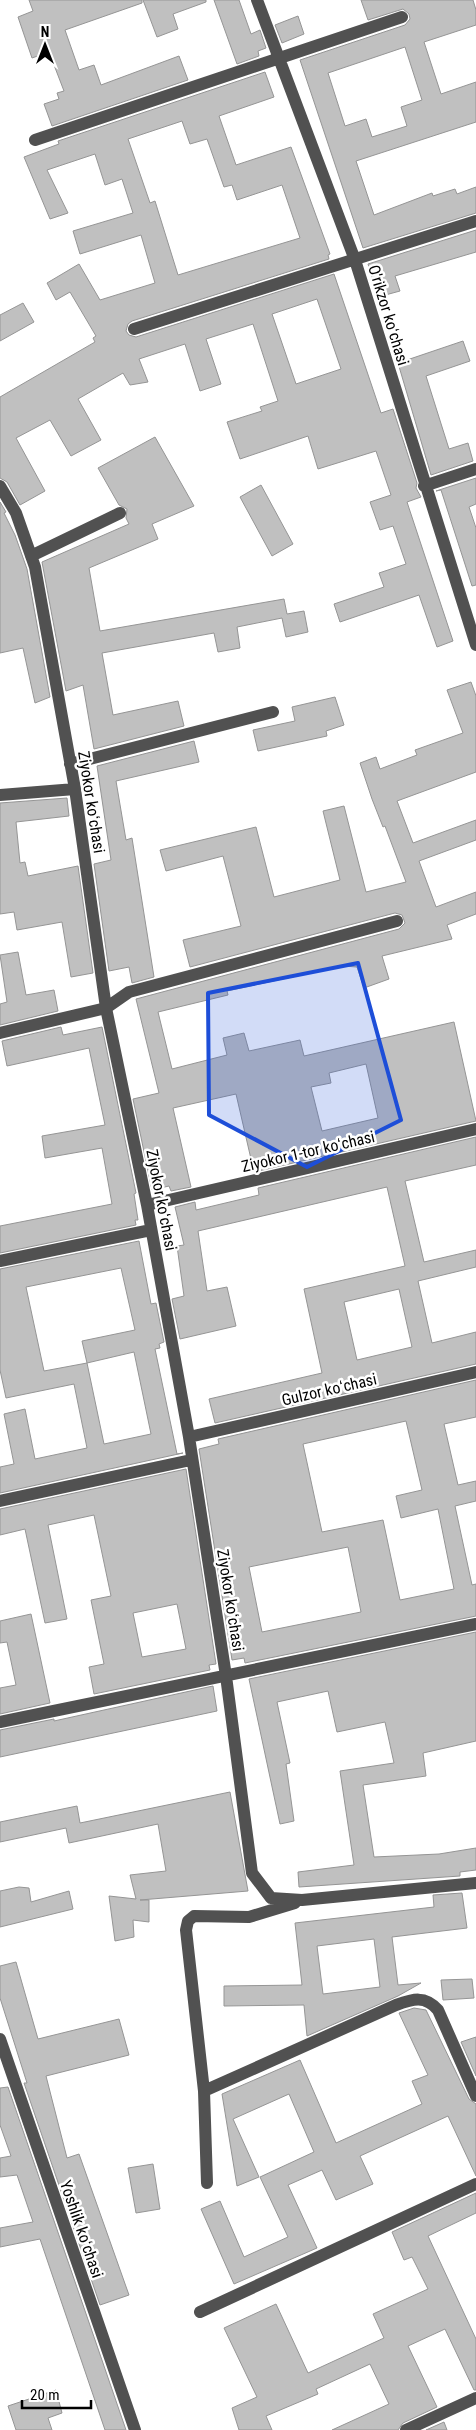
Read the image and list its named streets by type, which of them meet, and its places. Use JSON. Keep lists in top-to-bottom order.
{
  "streets": {
    "street": [
      "O'rikzor koʻchasi",
      "Ziyokor koʻchasi",
      "Ziyokor 1-tor koʻchasi",
      "Gulzor koʻchasi",
      "Yoshlik koʻchasi"
    ]
  },
  "crossings": [
    ["Ziyokor koʻchasi", "Ziyokor 1-tor koʻchasi"],
    ["Ziyokor koʻchasi", "Gulzor koʻchasi"]
  ],
  "scale_bar": "20 m",
  "north": "top"
}
